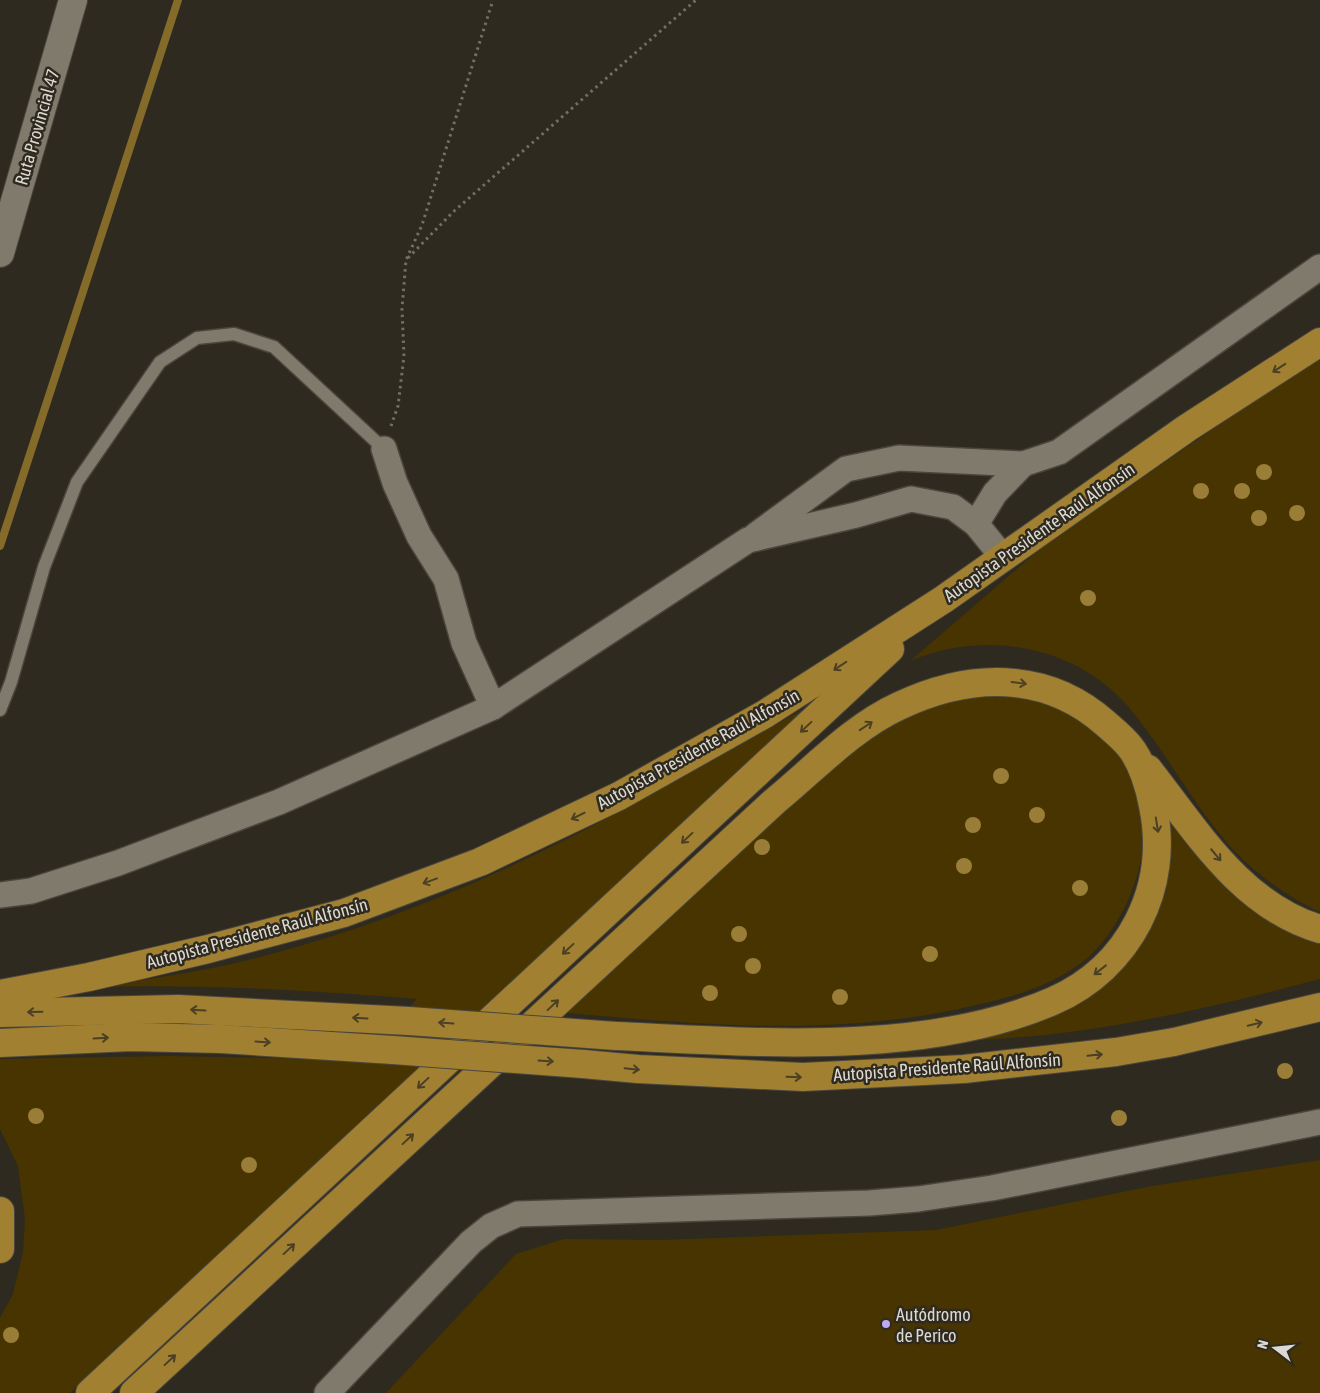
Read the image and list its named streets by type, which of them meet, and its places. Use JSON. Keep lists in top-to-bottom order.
{
  "streets": {
    "highway": ["Autopista Presidente Raúl Alfonsín"],
    "street": ["Ruta Provincial 47"]
  },
  "places": ["Autódromo de Perico"],
  "north": "left"
}
